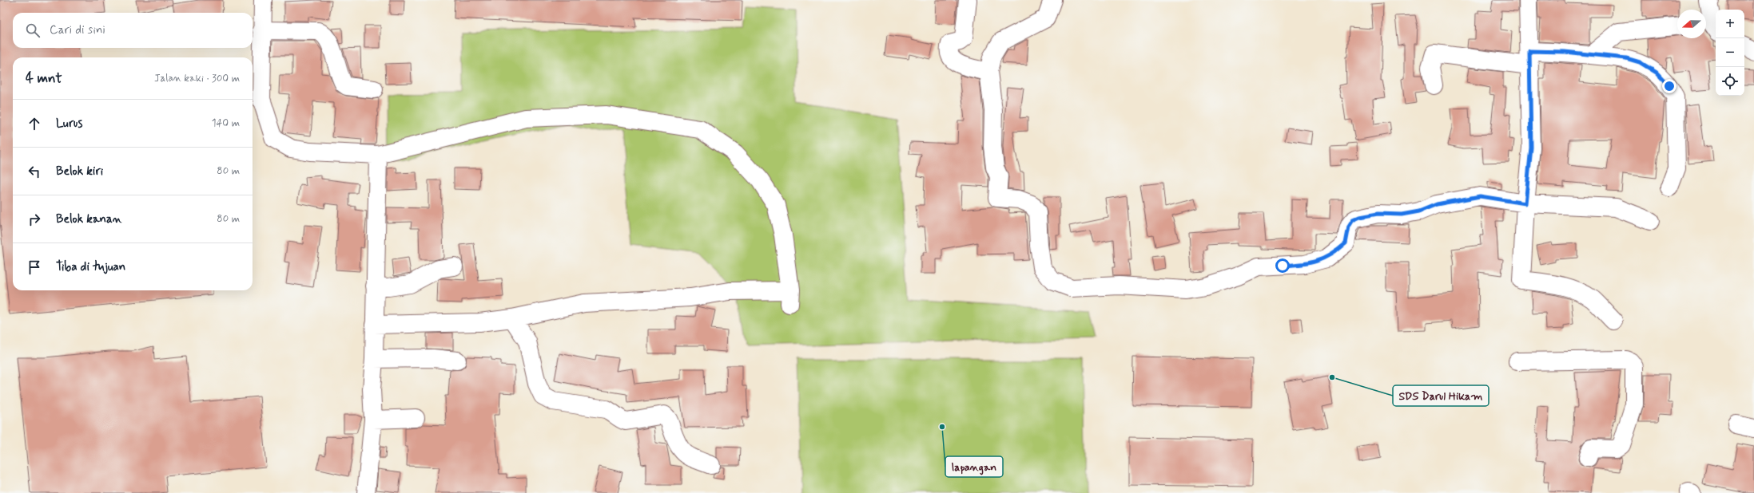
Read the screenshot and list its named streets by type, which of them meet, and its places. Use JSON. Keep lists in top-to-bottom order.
{
  "places": ["SDS Darul Hikam", "lapangan"],
  "north": "left",
  "page": {
    "map_buttons": ["+", "−"],
    "search": "Cari di sini",
    "heading": ["4 mnt", "Jalan kaki · 300 m"],
    "list": [
      ["Lurus", "140 m"],
      ["Belok kiri", "80 m"],
      ["Belok kanan", "80 m"],
      "Tiba di tujuan"
    ]
  }
}
